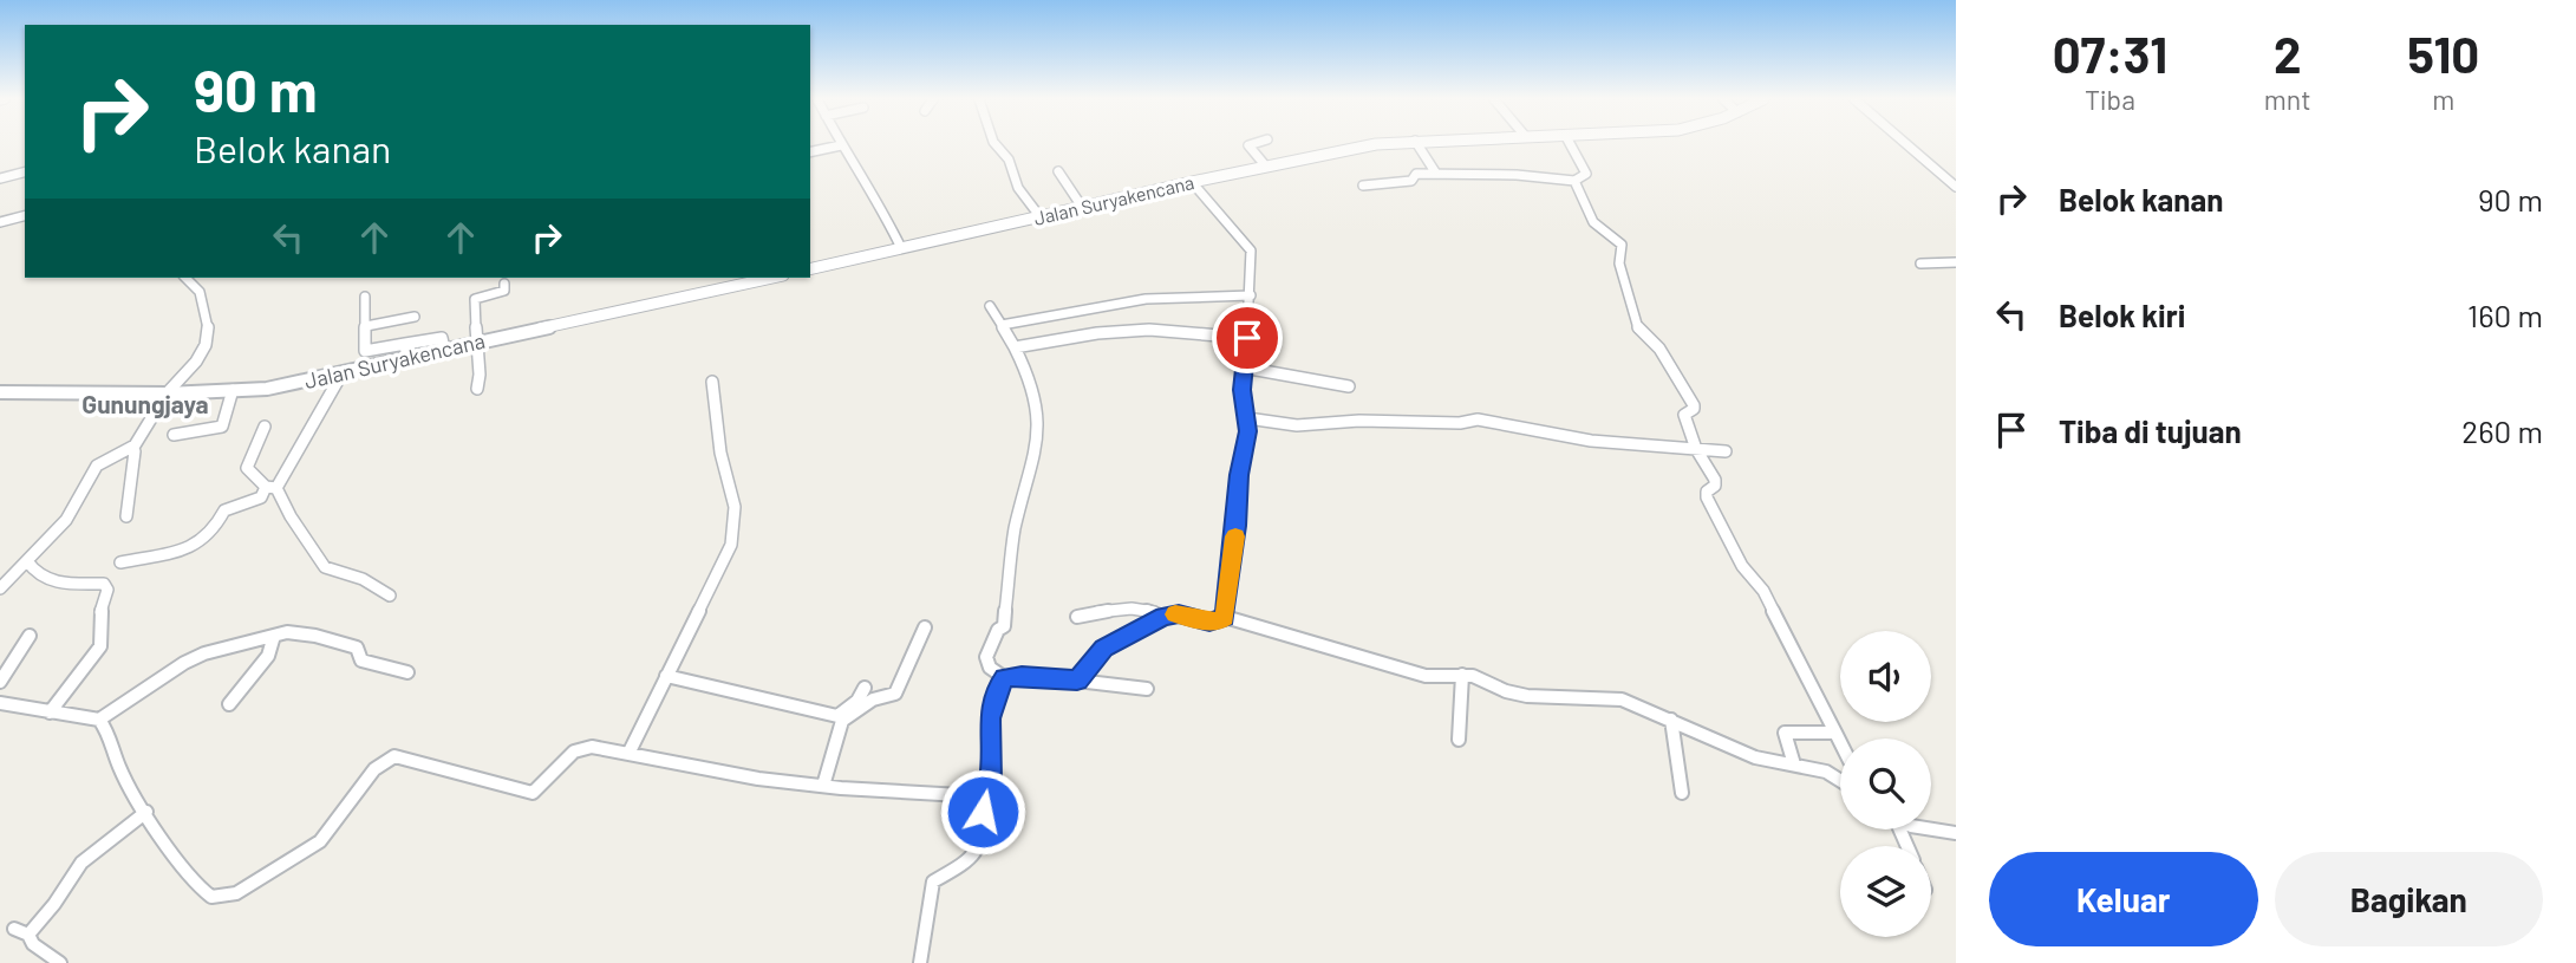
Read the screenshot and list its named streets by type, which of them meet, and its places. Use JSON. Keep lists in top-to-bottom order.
{
  "streets": {
    "street": ["Jalan Suryakencana"]
  },
  "districts": ["Gunungjaya"],
  "page": {
    "eta": [
      "07:31",
      "Tiba",
      "2",
      "mnt",
      "510",
      "m"
    ],
    "turn": ["90 m", "Belok kanan"],
    "list": [
      {
        "name": "Belok kanan",
        "value": "90 m"
      },
      {
        "name": "Belok kiri",
        "value": "160 m"
      },
      {
        "name": "Tiba di tujuan",
        "value": "260 m"
      }
    ],
    "buttons": ["Keluar", "Bagikan"]
  }
}
